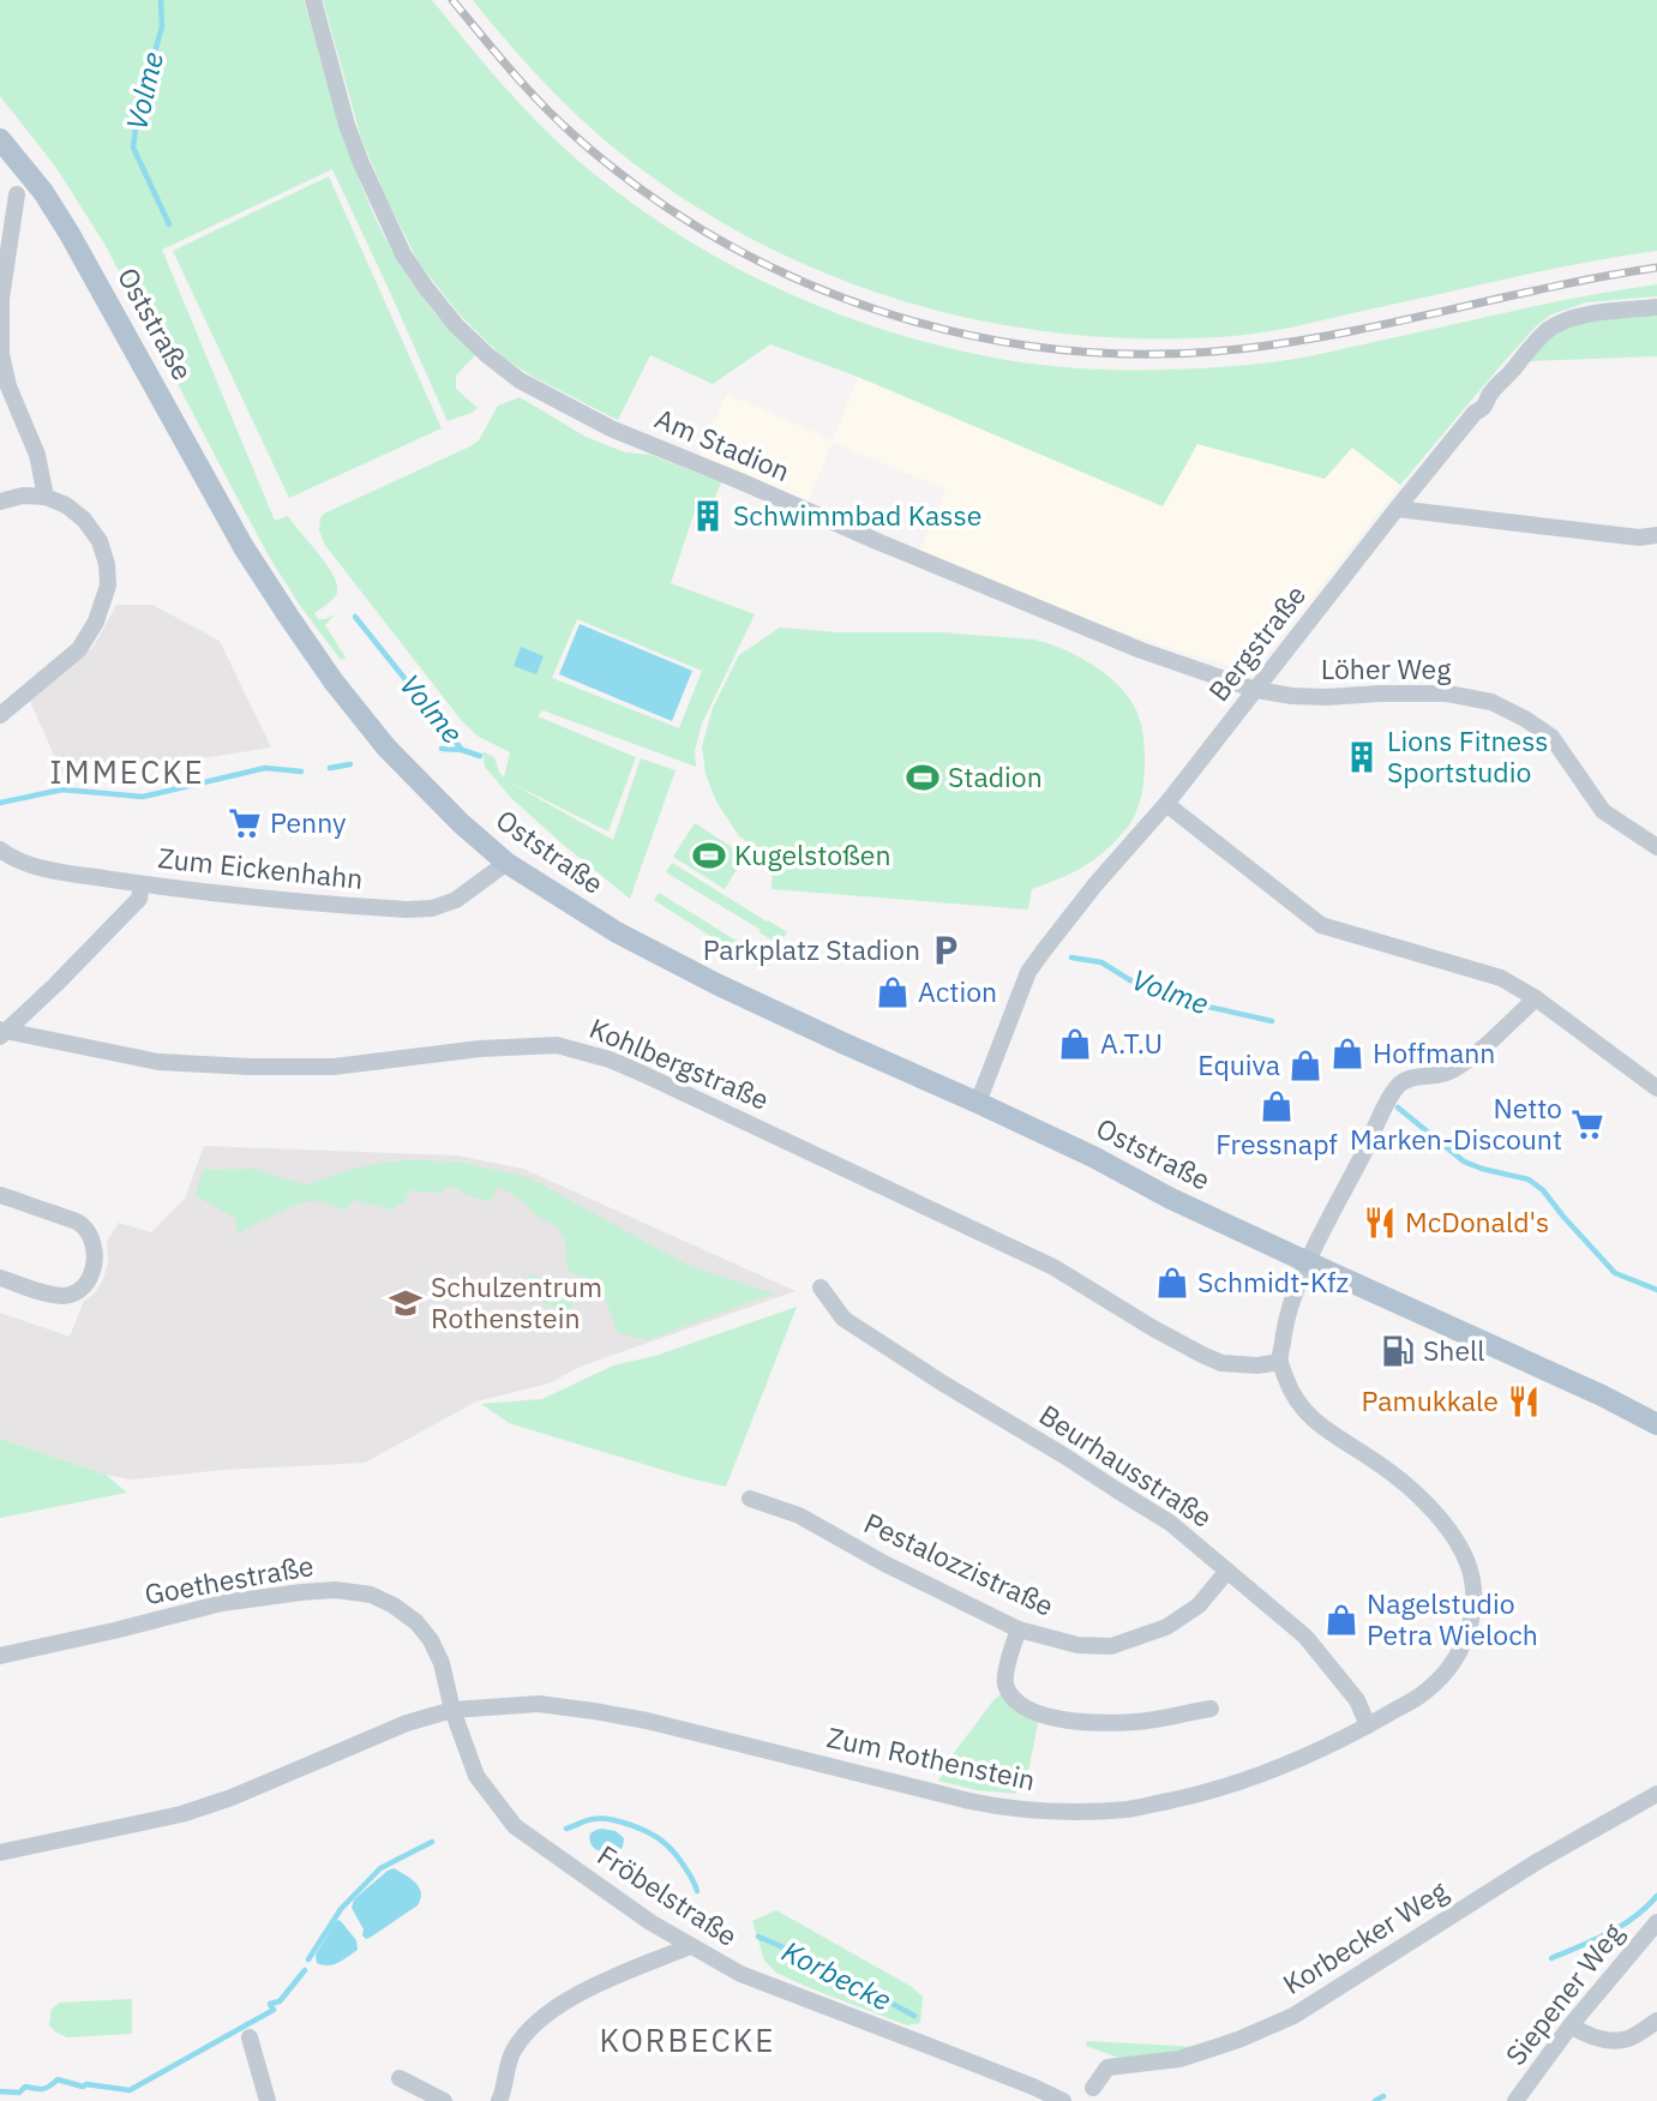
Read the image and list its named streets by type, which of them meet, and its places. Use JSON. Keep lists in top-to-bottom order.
{
  "streets": {
    "main road": ["Oststraße"],
    "street": [
      "Am Stadion",
      "Bergstraße",
      "Löher Weg",
      "Zum Eickenhahn",
      "Kohlbergstraße",
      "Beurhausstraße",
      "Pestalozzistraße",
      "Goethestraße",
      "Zum Rothenstein",
      "Fröbelstraße",
      "Korbecker Weg",
      "Siepener Weg"
    ]
  },
  "crossings": [
    ["Oststraße", "Bergstraße"],
    ["Oststraße", "Zum Eickenhahn"],
    ["Am Stadion", "Bergstraße"],
    ["Am Stadion", "Löher Weg"],
    ["Bergstraße", "Löher Weg"],
    ["Zum Eickenhahn", "Kohlbergstraße"],
    ["Kohlbergstraße", "Zum Rothenstein"],
    ["Beurhausstraße", "Pestalozzistraße"],
    ["Beurhausstraße", "Zum Rothenstein"],
    ["Goethestraße", "Zum Rothenstein"],
    ["Goethestraße", "Fröbelstraße"],
    ["Zum Rothenstein", "Fröbelstraße"]
  ],
  "districts": ["IMMECKE", "KORBECKE"],
  "water": ["Volme", "Korbecke"],
  "places": {
    "building": ["Schwimmbad Kasse", "Lions Fitness Sportstudio"],
    "sports": ["Stadion", "Kugelstoßen"],
    "supermarket": ["Penny", "Netto Marken-Discount"],
    "parking": ["Parkplatz Stadion"],
    "shop": [
      "Action",
      "A.T.U",
      "Hoffmann",
      "Equiva",
      "Fressnapf",
      "Schmidt-Kfz",
      "Nagelstudio Petra Wieloch"
    ],
    "restaurant": ["McDonald's", "Pamukkale"],
    "school or university": ["Schulzentrum Rothenstein"],
    "fuel station": ["Shell"]
  }
}
